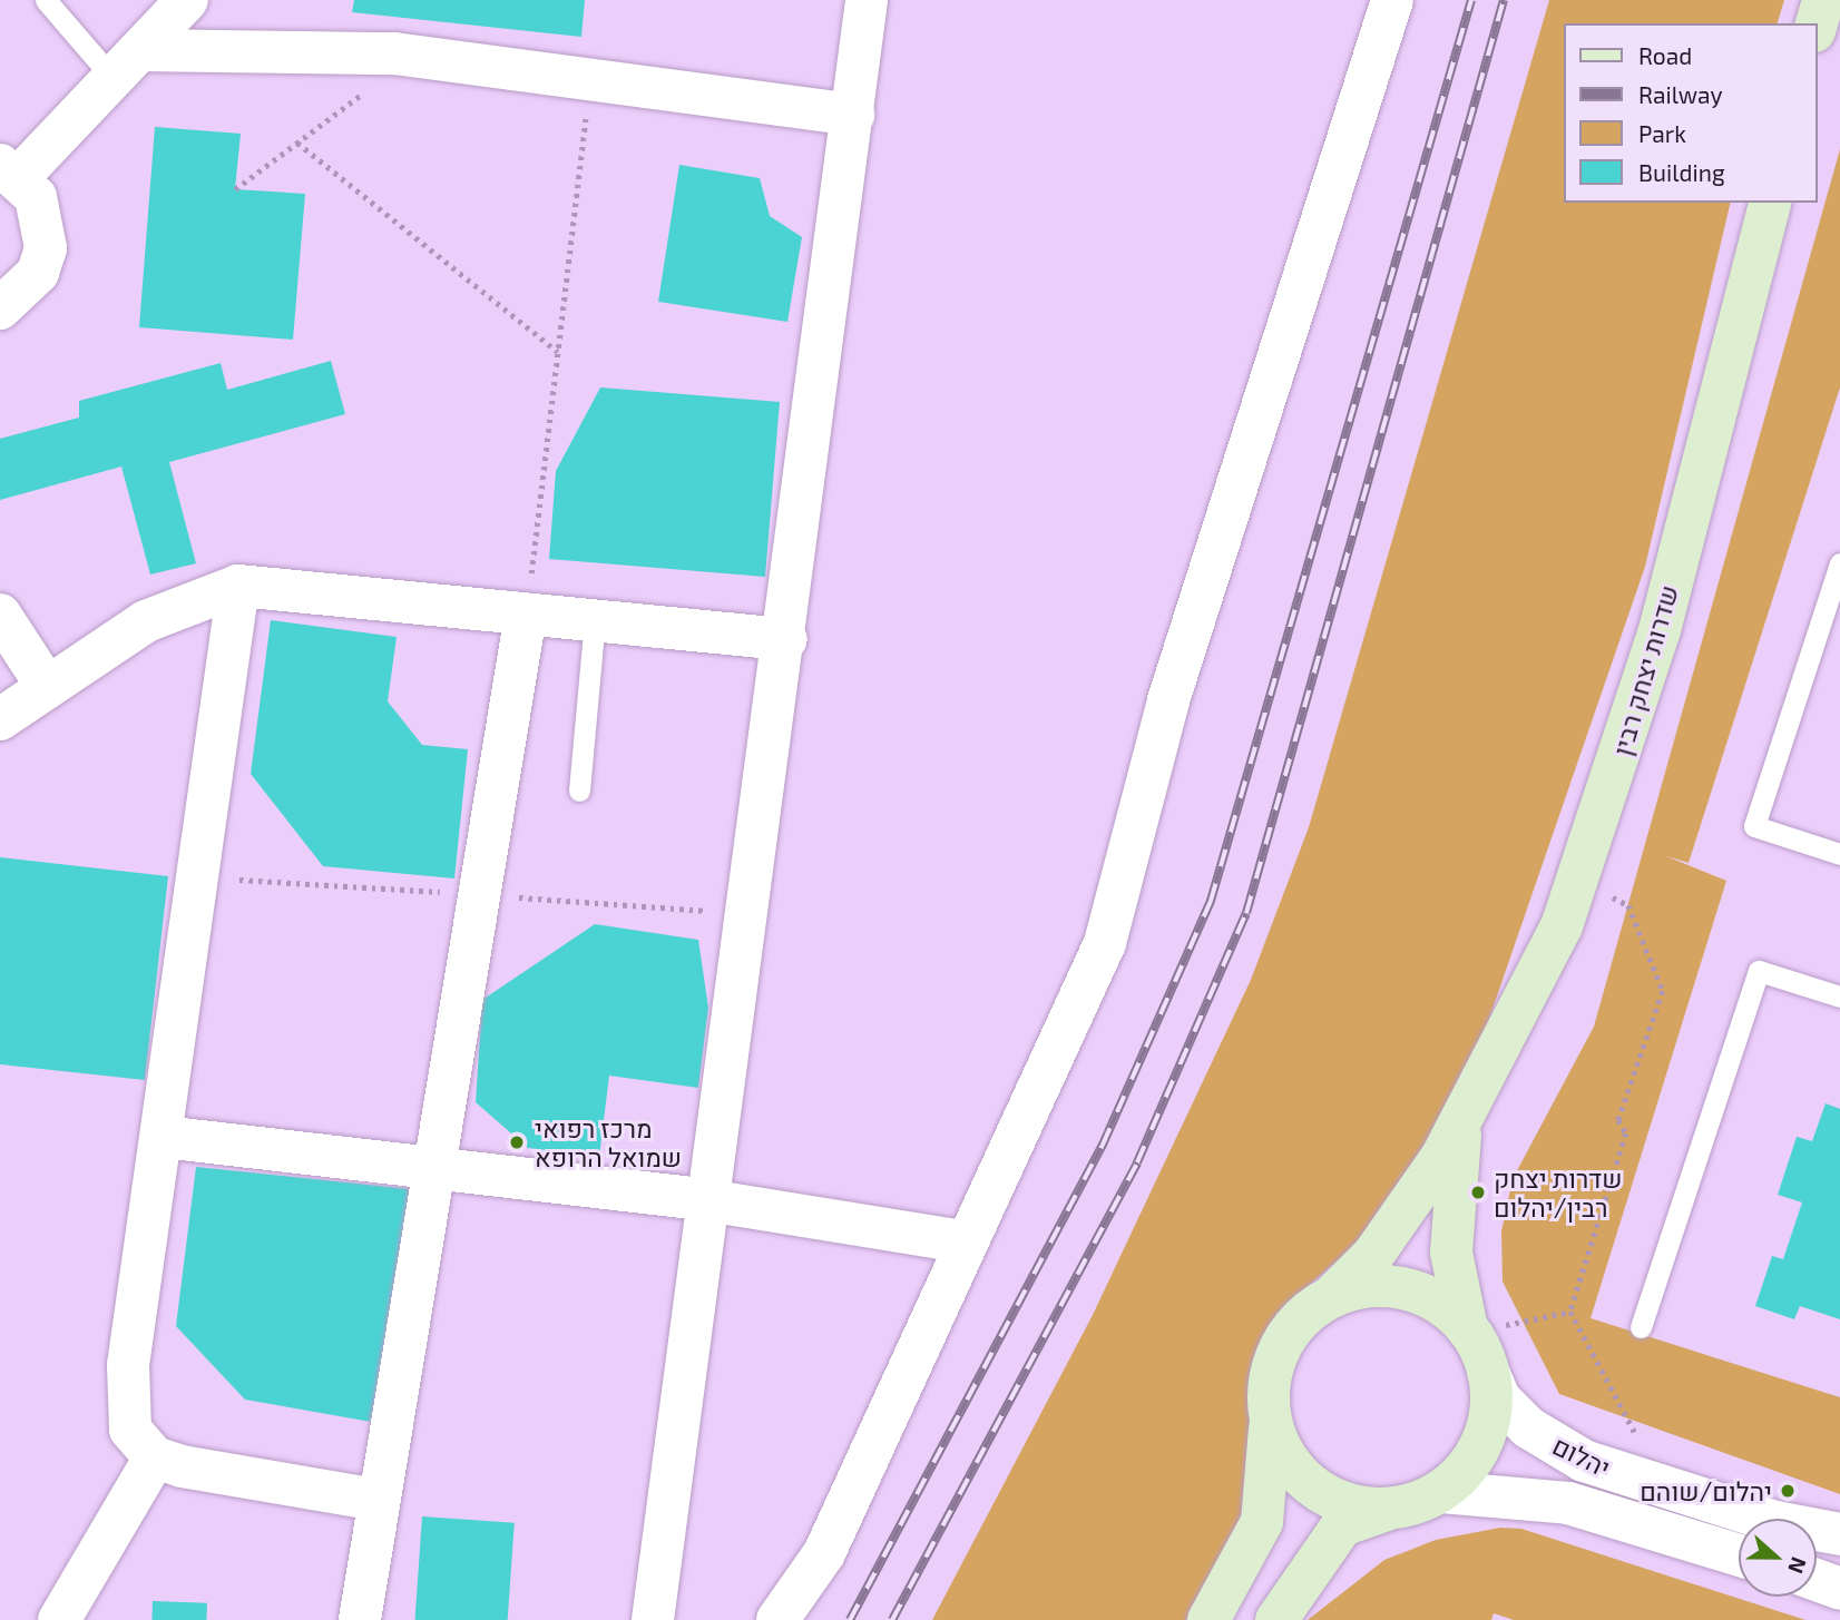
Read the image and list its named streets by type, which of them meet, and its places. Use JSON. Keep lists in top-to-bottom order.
{
  "streets": {
    "main road": ["שדרות יצחק רבין"],
    "street": ["יהלום"]
  },
  "crossings": [
    ["שדרות יצחק רבין", "יהלום"]
  ],
  "places": ["מרכז רפואי שמואל הרופא", "שדרות יצחק רבין/יהלום", "יהלום/שוהם"],
  "legend": [
    "Road",
    "Railway",
    "Park",
    "Building"
  ],
  "north": "right"
}
